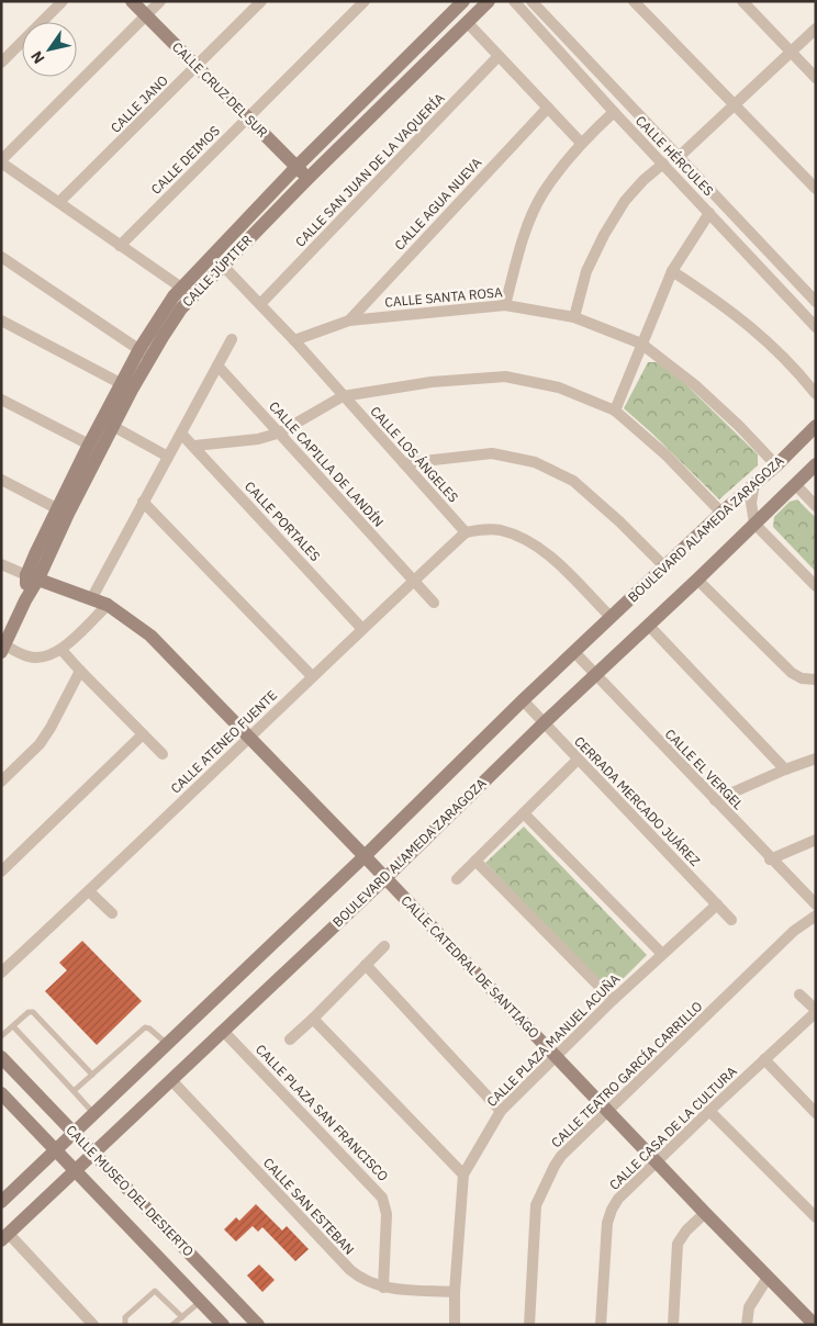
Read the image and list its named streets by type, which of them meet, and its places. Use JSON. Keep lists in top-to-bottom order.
{
  "streets": {
    "street": [
      "CALLE CRUZ DEL SUR",
      "CALLE JANO",
      "CALLE HÉRCULES",
      "CALLE DEIMOS",
      "CALLE SAN JUAN DE LA VAQUERÍA",
      "CALLE AGUA NUEVA",
      "CALLE JÚPITER",
      "CALLE SANTA ROSA",
      "CALLE LOS ÁNGELES",
      "CALLE CAPILLA DE LANDÍN",
      "CALLE PORTALES",
      "BOULEVARD ALAMEDA ZARAGOZA",
      "CALLE ATENEO FUENTE",
      "CALLE EL VERGEL",
      "CERRADA MERCADO JUÁREZ",
      "CALLE CATEDRAL DE SANTIAGO",
      "CALLE PLAZA MANUEL ACUÑA",
      "CALLE TEATRO GARCÍA CARRILLO",
      "CALLE PLAZA SAN FRANCISCO",
      "CALLE CASA DE LA CULTURA",
      "CALLE MUSEO DEL DESIERTO",
      "CALLE SAN ESTEBAN"
    ]
  },
  "crossings": [
    ["CALLE CRUZ DEL SUR", "CALLE JANO"],
    ["CALLE CRUZ DEL SUR", "CALLE DEIMOS"],
    ["CALLE CRUZ DEL SUR", "CALLE JÚPITER"],
    ["CALLE SAN JUAN DE LA VAQUERÍA", "CALLE LOS ÁNGELES"],
    ["CALLE AGUA NUEVA", "CALLE SANTA ROSA"],
    ["CALLE JÚPITER", "CALLE LOS ÁNGELES"],
    ["CALLE JÚPITER", "CALLE CATEDRAL DE SANTIAGO"],
    ["CALLE SANTA ROSA", "CALLE LOS ÁNGELES"],
    ["CALLE SANTA ROSA", "BOULEVARD ALAMEDA ZARAGOZA"],
    ["CALLE LOS ÁNGELES", "CALLE ATENEO FUENTE"],
    ["CALLE CAPILLA DE LANDÍN", "CALLE ATENEO FUENTE"],
    ["CALLE PORTALES", "CALLE ATENEO FUENTE"],
    ["BOULEVARD ALAMEDA ZARAGOZA", "CALLE EL VERGEL"],
    ["BOULEVARD ALAMEDA ZARAGOZA", "CERRADA MERCADO JUÁREZ"],
    ["BOULEVARD ALAMEDA ZARAGOZA", "CALLE CATEDRAL DE SANTIAGO"],
    ["BOULEVARD ALAMEDA ZARAGOZA", "CALLE PLAZA SAN FRANCISCO"],
    ["BOULEVARD ALAMEDA ZARAGOZA", "CALLE MUSEO DEL DESIERTO"],
    ["BOULEVARD ALAMEDA ZARAGOZA", "CALLE SAN ESTEBAN"],
    ["CALLE ATENEO FUENTE", "CALLE CATEDRAL DE SANTIAGO"],
    ["CERRADA MERCADO JUÁREZ", "CALLE PLAZA MANUEL ACUÑA"],
    ["CALLE CATEDRAL DE SANTIAGO", "CALLE PLAZA MANUEL ACUÑA"],
    ["CALLE CATEDRAL DE SANTIAGO", "CALLE TEATRO GARCÍA CARRILLO"],
    ["CALLE CATEDRAL DE SANTIAGO", "CALLE CASA DE LA CULTURA"],
    ["CALLE PLAZA MANUEL ACUÑA", "CALLE SAN ESTEBAN"],
    ["CALLE PLAZA SAN FRANCISCO", "CALLE SAN ESTEBAN"]
  ],
  "north": "bottom left"
}
